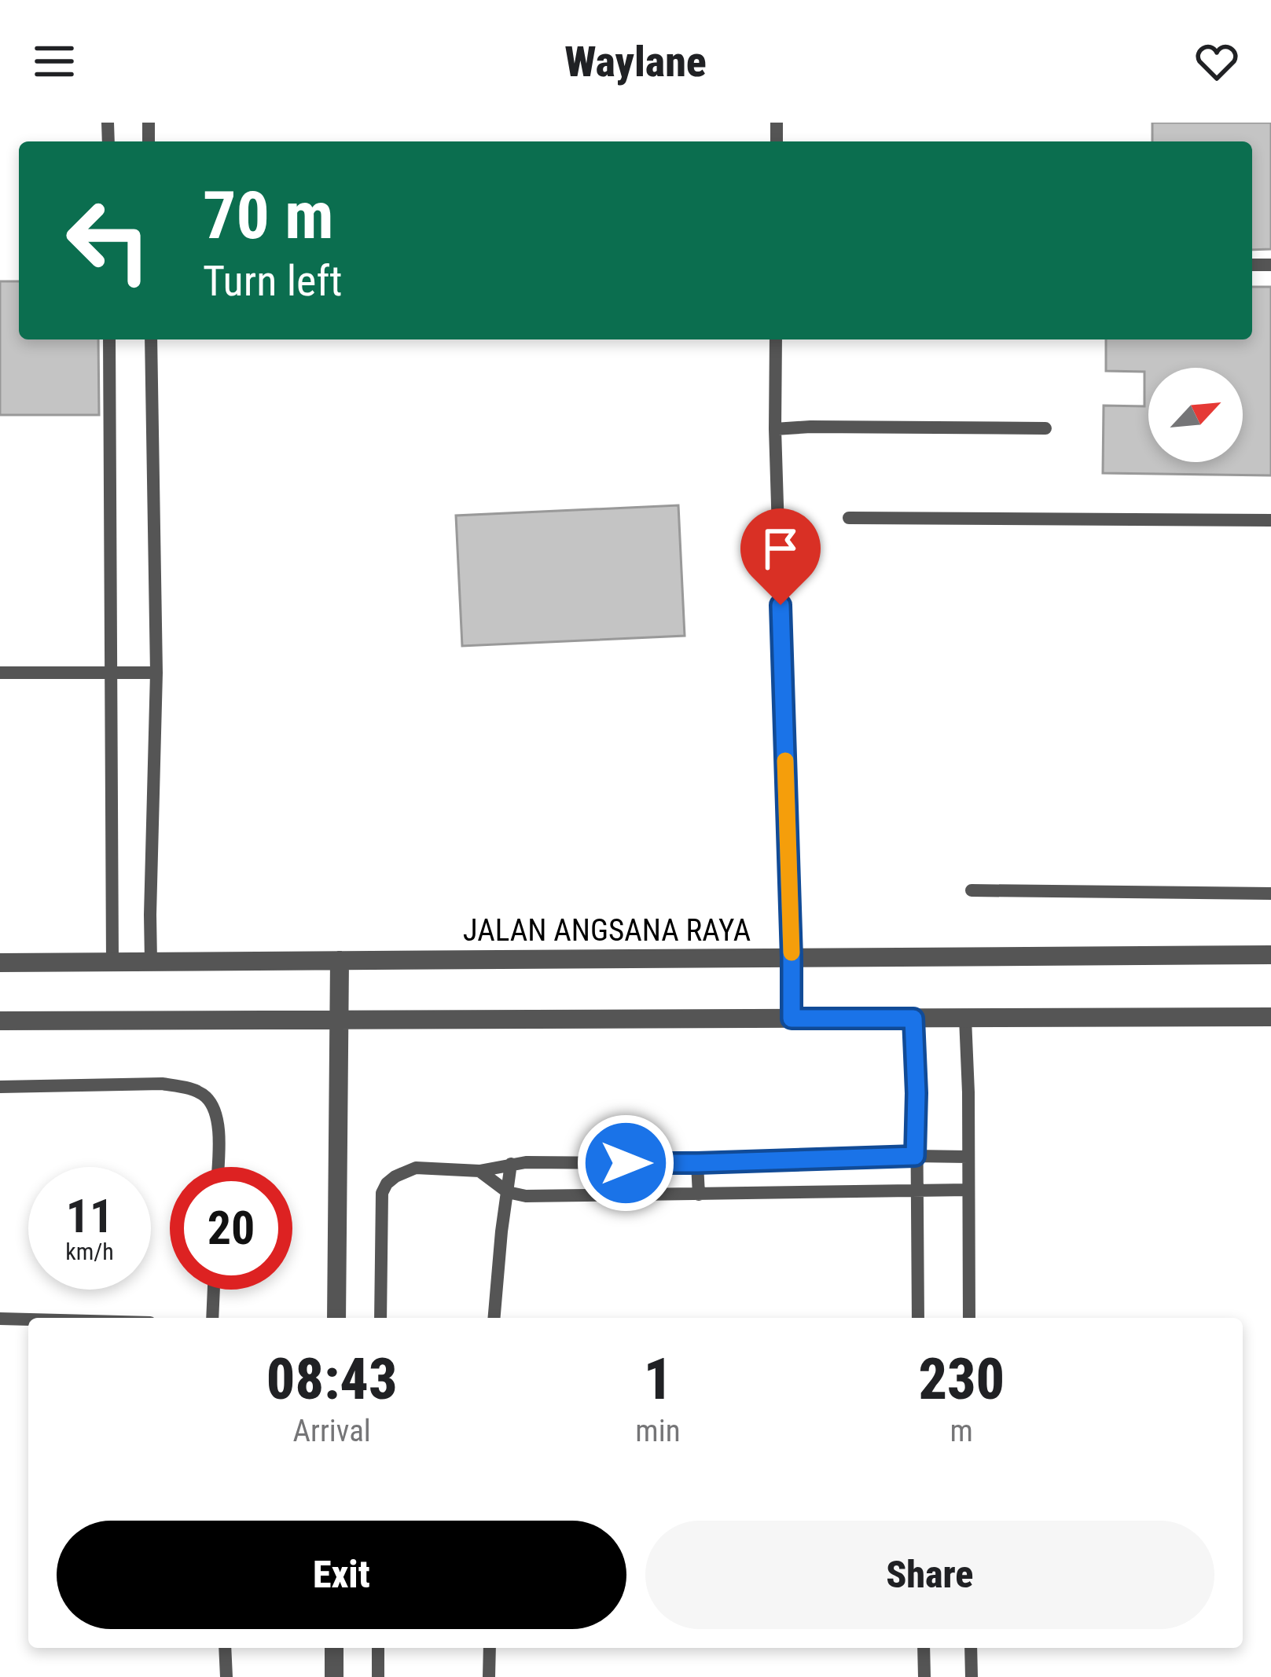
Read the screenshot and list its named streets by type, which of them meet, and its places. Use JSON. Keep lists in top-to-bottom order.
{
  "streets": {
    "street": ["JALAN ANGSANA RAYA"]
  },
  "north": "top right",
  "page": {
    "header": "Waylane",
    "turn": ["70 m", "Turn left"],
    "speed": "11 km/h",
    "limit": "20",
    "eta": [
      "08:43",
      "Arrival",
      "1",
      "min",
      "230",
      "m"
    ],
    "buttons": ["Exit", "Share"]
  }
}
